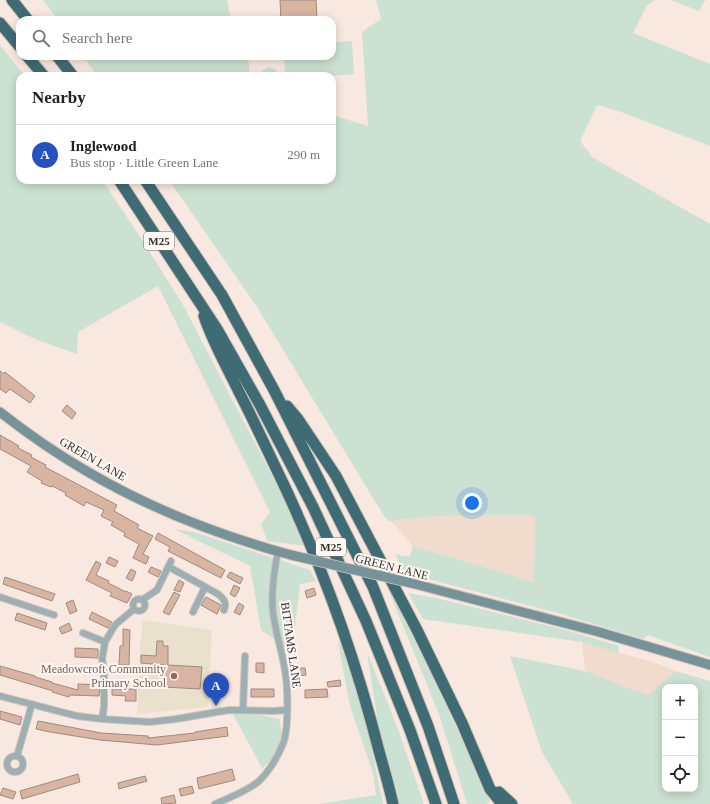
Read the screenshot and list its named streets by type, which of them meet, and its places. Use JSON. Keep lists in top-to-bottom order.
{
  "streets": {
    "highway": ["M25"],
    "street": ["GREEN LANE", "BITTAMS LANE"]
  },
  "crossings": [
    ["GREEN LANE", "BITTAMS LANE"]
  ],
  "places": ["Meadowcroft Community Primary School"],
  "page": {
    "search": "Search here",
    "heading": "Nearby",
    "list": [
      {
        "mark": "A",
        "name": "Inglewood",
        "note": "Bus stop · Little Green Lane",
        "value": "290 m"
      }
    ],
    "pins": "A",
    "map_buttons": ["+", "−"]
  }
}
